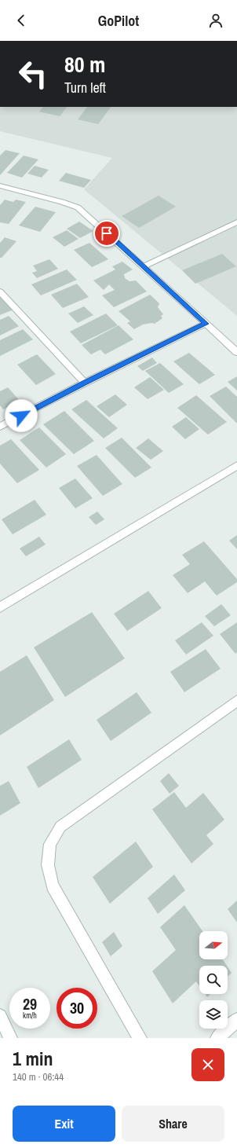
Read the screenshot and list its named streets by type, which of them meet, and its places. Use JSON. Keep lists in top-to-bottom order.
{
  "north": "right",
  "page": {
    "header": "GoPilot",
    "turn": ["80 m", "Turn left"],
    "speed": "29 km/h",
    "limit": "30",
    "heading": ["1 min", "140 m · 06:44"],
    "buttons": ["Exit", "Share"]
  }
}
